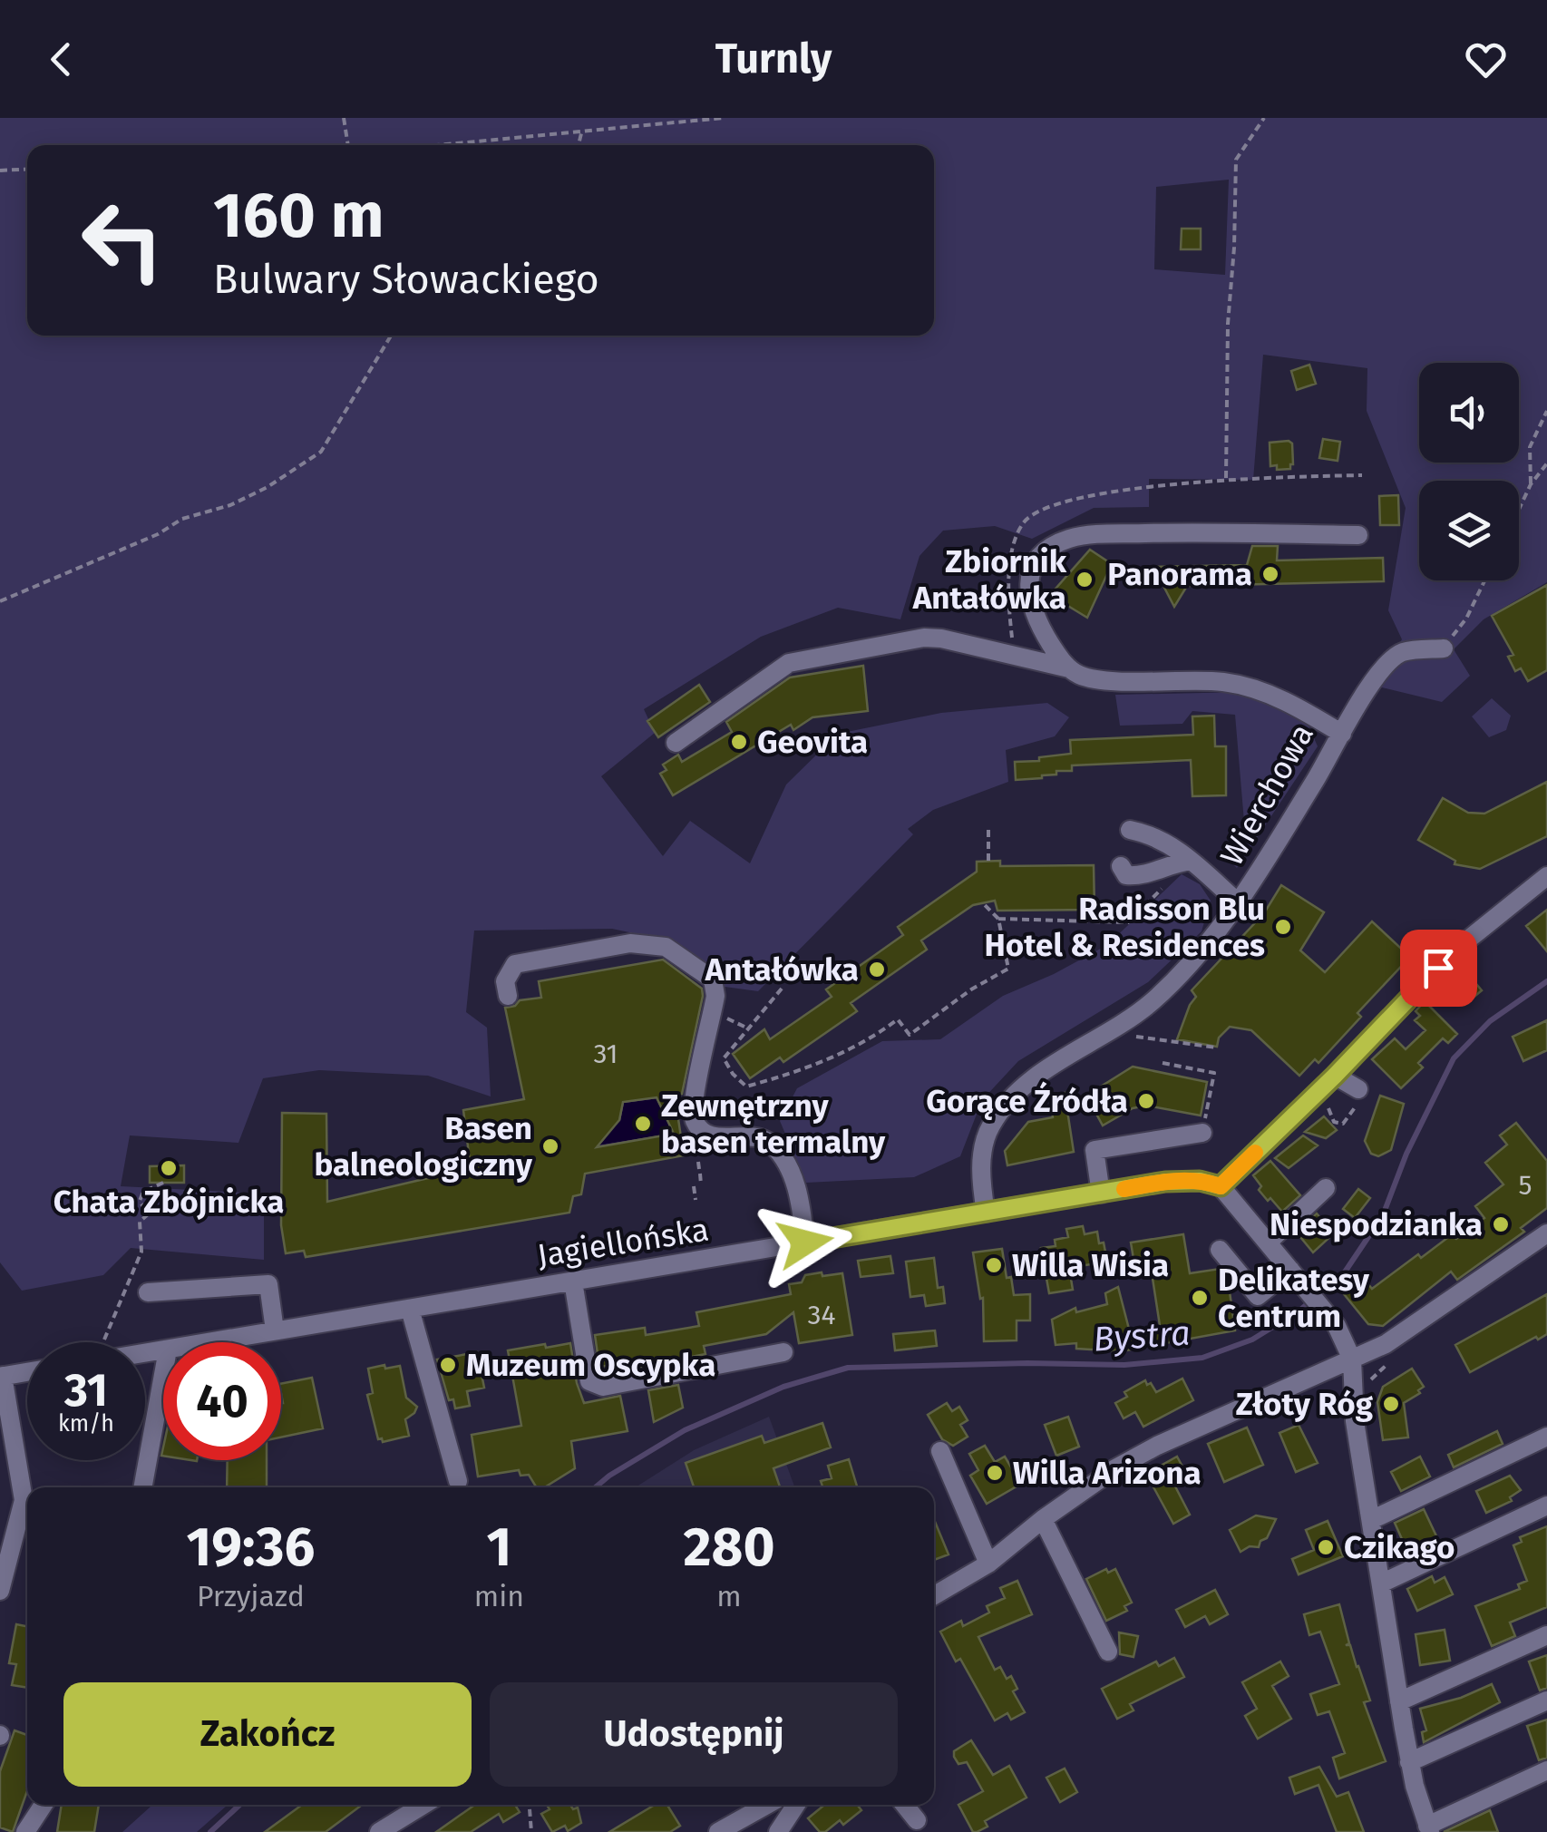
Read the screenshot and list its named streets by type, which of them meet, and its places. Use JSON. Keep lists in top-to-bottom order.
{
  "streets": {
    "street": ["Wierchowa", "Jagiellońska"]
  },
  "crossings": [
    ["Wierchowa", "Jagiellońska"]
  ],
  "water": ["Bystra"],
  "places": [
    "Panorama",
    "Zbiornik Antałówka",
    "Geovita",
    "Radisson Blu Hotel & Residences",
    "Antałówka",
    "Gorące Źródła",
    "Zewnętrzny basen termalny",
    "Basen balneologiczny",
    "Chata Zbójnicka",
    "Niespodzianka",
    "Willa Wisia",
    "Delikatesy Centrum",
    "Muzeum Oscypka",
    "Złoty Róg",
    "Willa Arizona",
    "Czikago"
  ],
  "house_numbers": ["31", "5", "34"],
  "page": {
    "header": "Turnly",
    "turn": ["160 m", "Bulwary Słowackiego"],
    "speed": "31 km/h",
    "limit": "40",
    "eta": [
      "19:36",
      "Przyjazd",
      "1",
      "min",
      "280",
      "m"
    ],
    "buttons": ["Zakończ", "Udostępnij"]
  }
}
